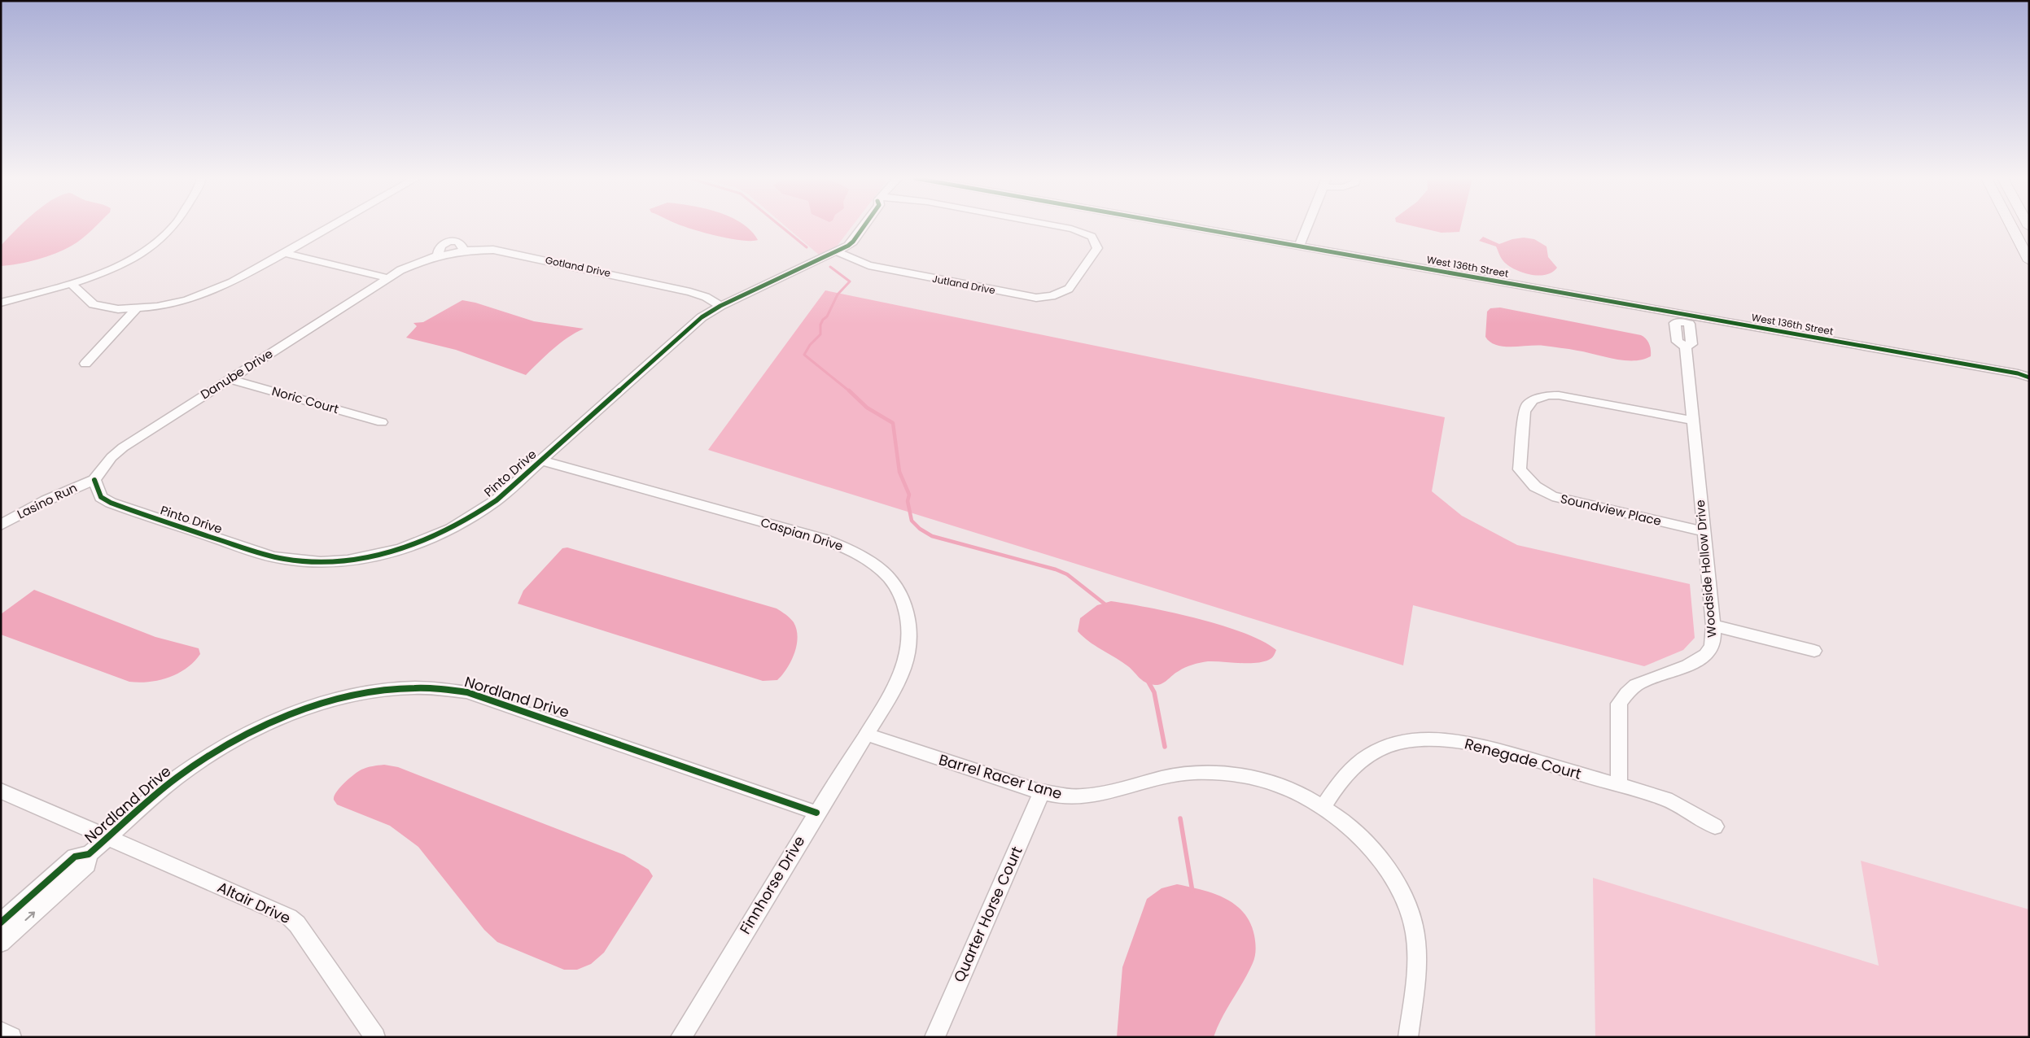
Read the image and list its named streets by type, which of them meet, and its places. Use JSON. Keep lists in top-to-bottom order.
{
  "streets": {
    "street": [
      "Gotland Drive",
      "West 136th Street",
      "Jutland Drive",
      "Danube Drive",
      "Noric Court",
      "Pinto Drive",
      "Lasino Run",
      "Soundview Place",
      "Caspian Drive",
      "Woodside Hollow Drive",
      "Nordland Drive",
      "Renegade Court",
      "Barrel Racer Lane",
      "Finnhorse Drive",
      "Altair Drive",
      "Quarter Horse Court"
    ]
  },
  "crossings": [
    ["Gotland Drive", "Danube Drive"],
    ["Gotland Drive", "Pinto Drive"],
    ["West 136th Street", "Woodside Hollow Drive"],
    ["Jutland Drive", "Pinto Drive"],
    ["Danube Drive", "Noric Court"],
    ["Danube Drive", "Pinto Drive"],
    ["Danube Drive", "Lasino Run"],
    ["Pinto Drive", "Lasino Run"],
    ["Pinto Drive", "Caspian Drive"],
    ["Soundview Place", "Woodside Hollow Drive"],
    ["Caspian Drive", "Barrel Racer Lane"],
    ["Caspian Drive", "Finnhorse Drive"],
    ["Woodside Hollow Drive", "Renegade Court"],
    ["Nordland Drive", "Finnhorse Drive"],
    ["Nordland Drive", "Altair Drive"],
    ["Renegade Court", "Barrel Racer Lane"],
    ["Barrel Racer Lane", "Finnhorse Drive"],
    ["Barrel Racer Lane", "Quarter Horse Court"]
  ]
}
